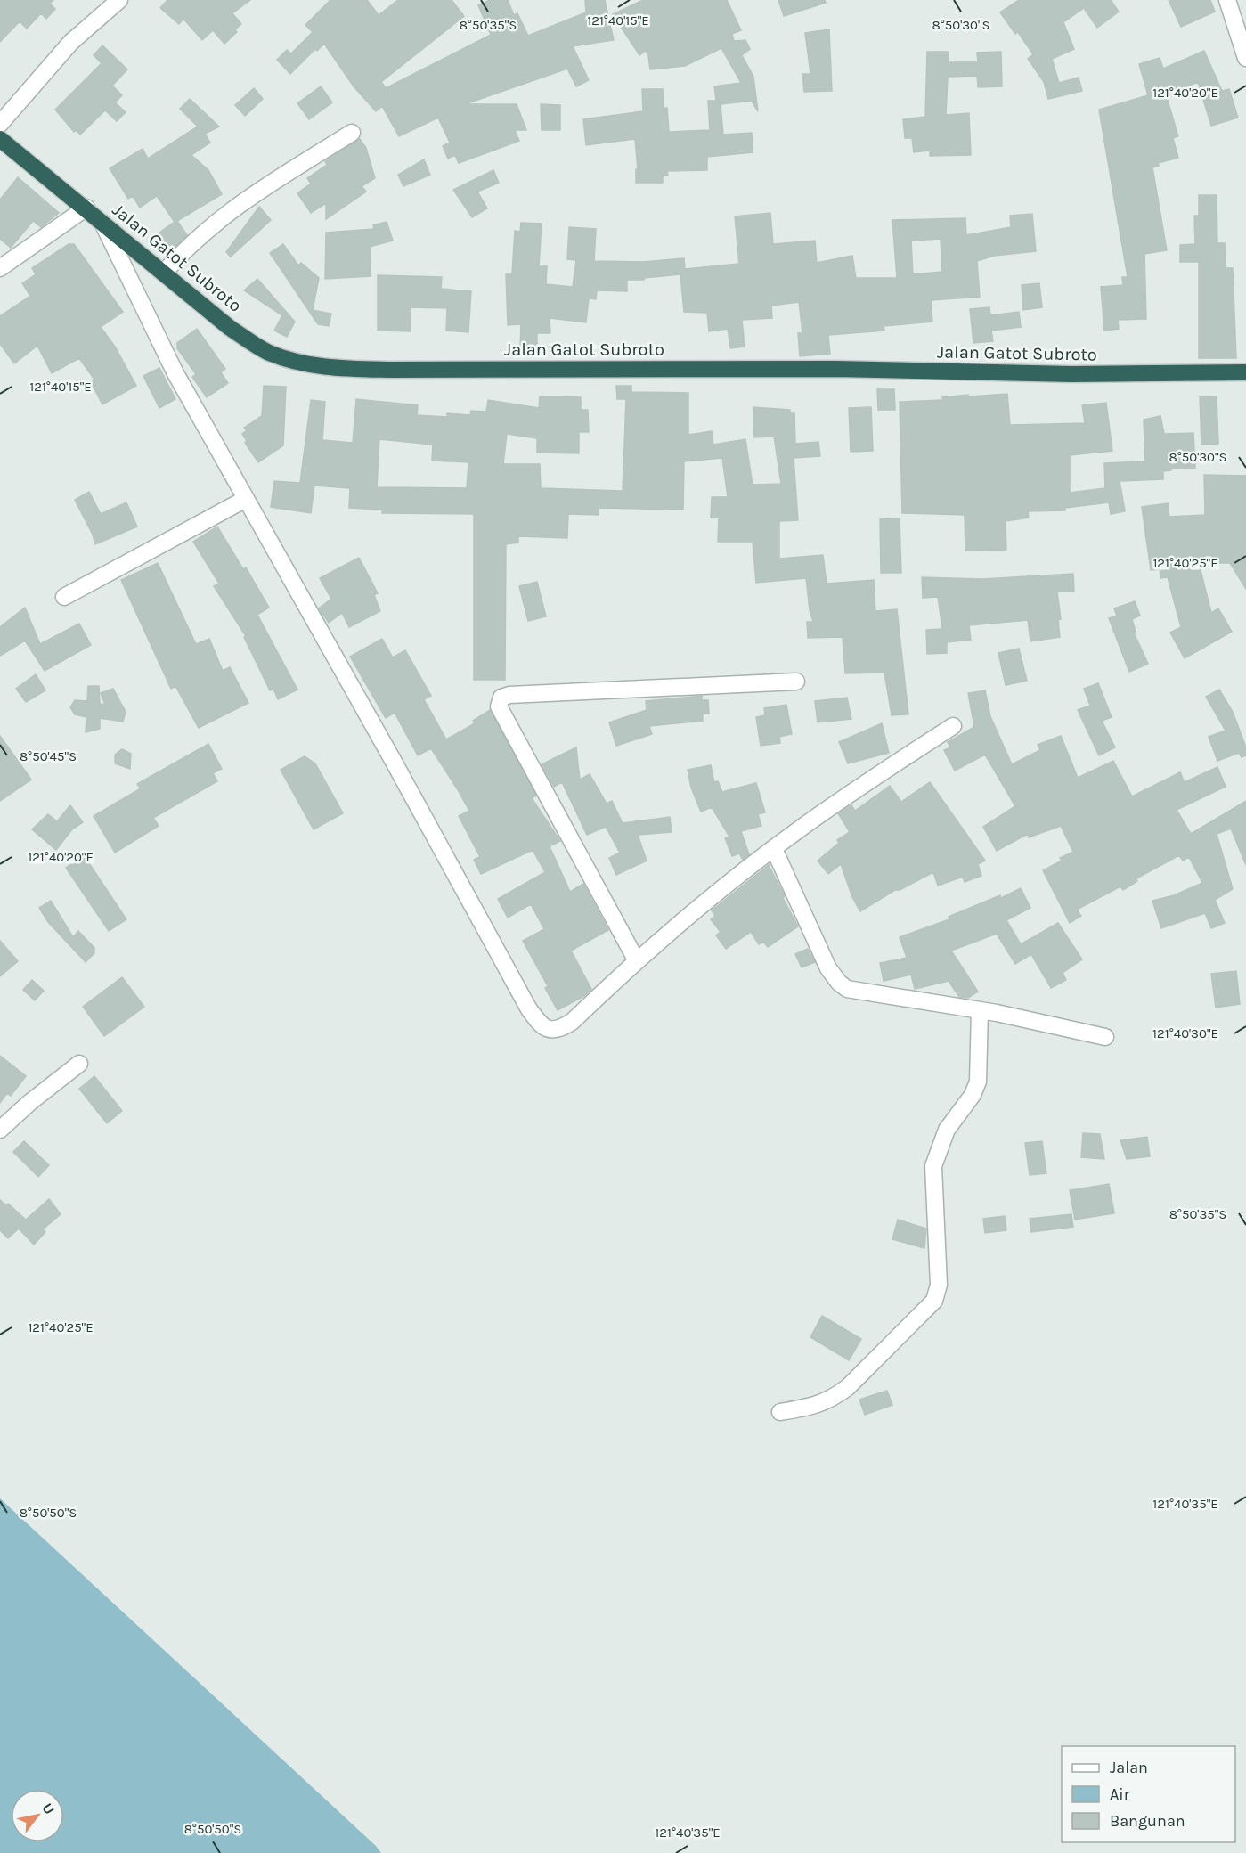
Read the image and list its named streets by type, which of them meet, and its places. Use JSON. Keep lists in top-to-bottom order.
{
  "streets": {
    "highway": ["Jalan Gatot Subroto"]
  },
  "legend": ["Jalan", "Air", "Bangunan"],
  "north": "top right",
  "coordinates": [
    "121°40'15\"E",
    "8°50'35\"S",
    "8°50'30\"S",
    "121°40'20\"E",
    "121°40'25\"E",
    "8°50'45\"S",
    "121°40'30\"E",
    "121°40'35\"E",
    "8°50'50\"S"
  ]
}
